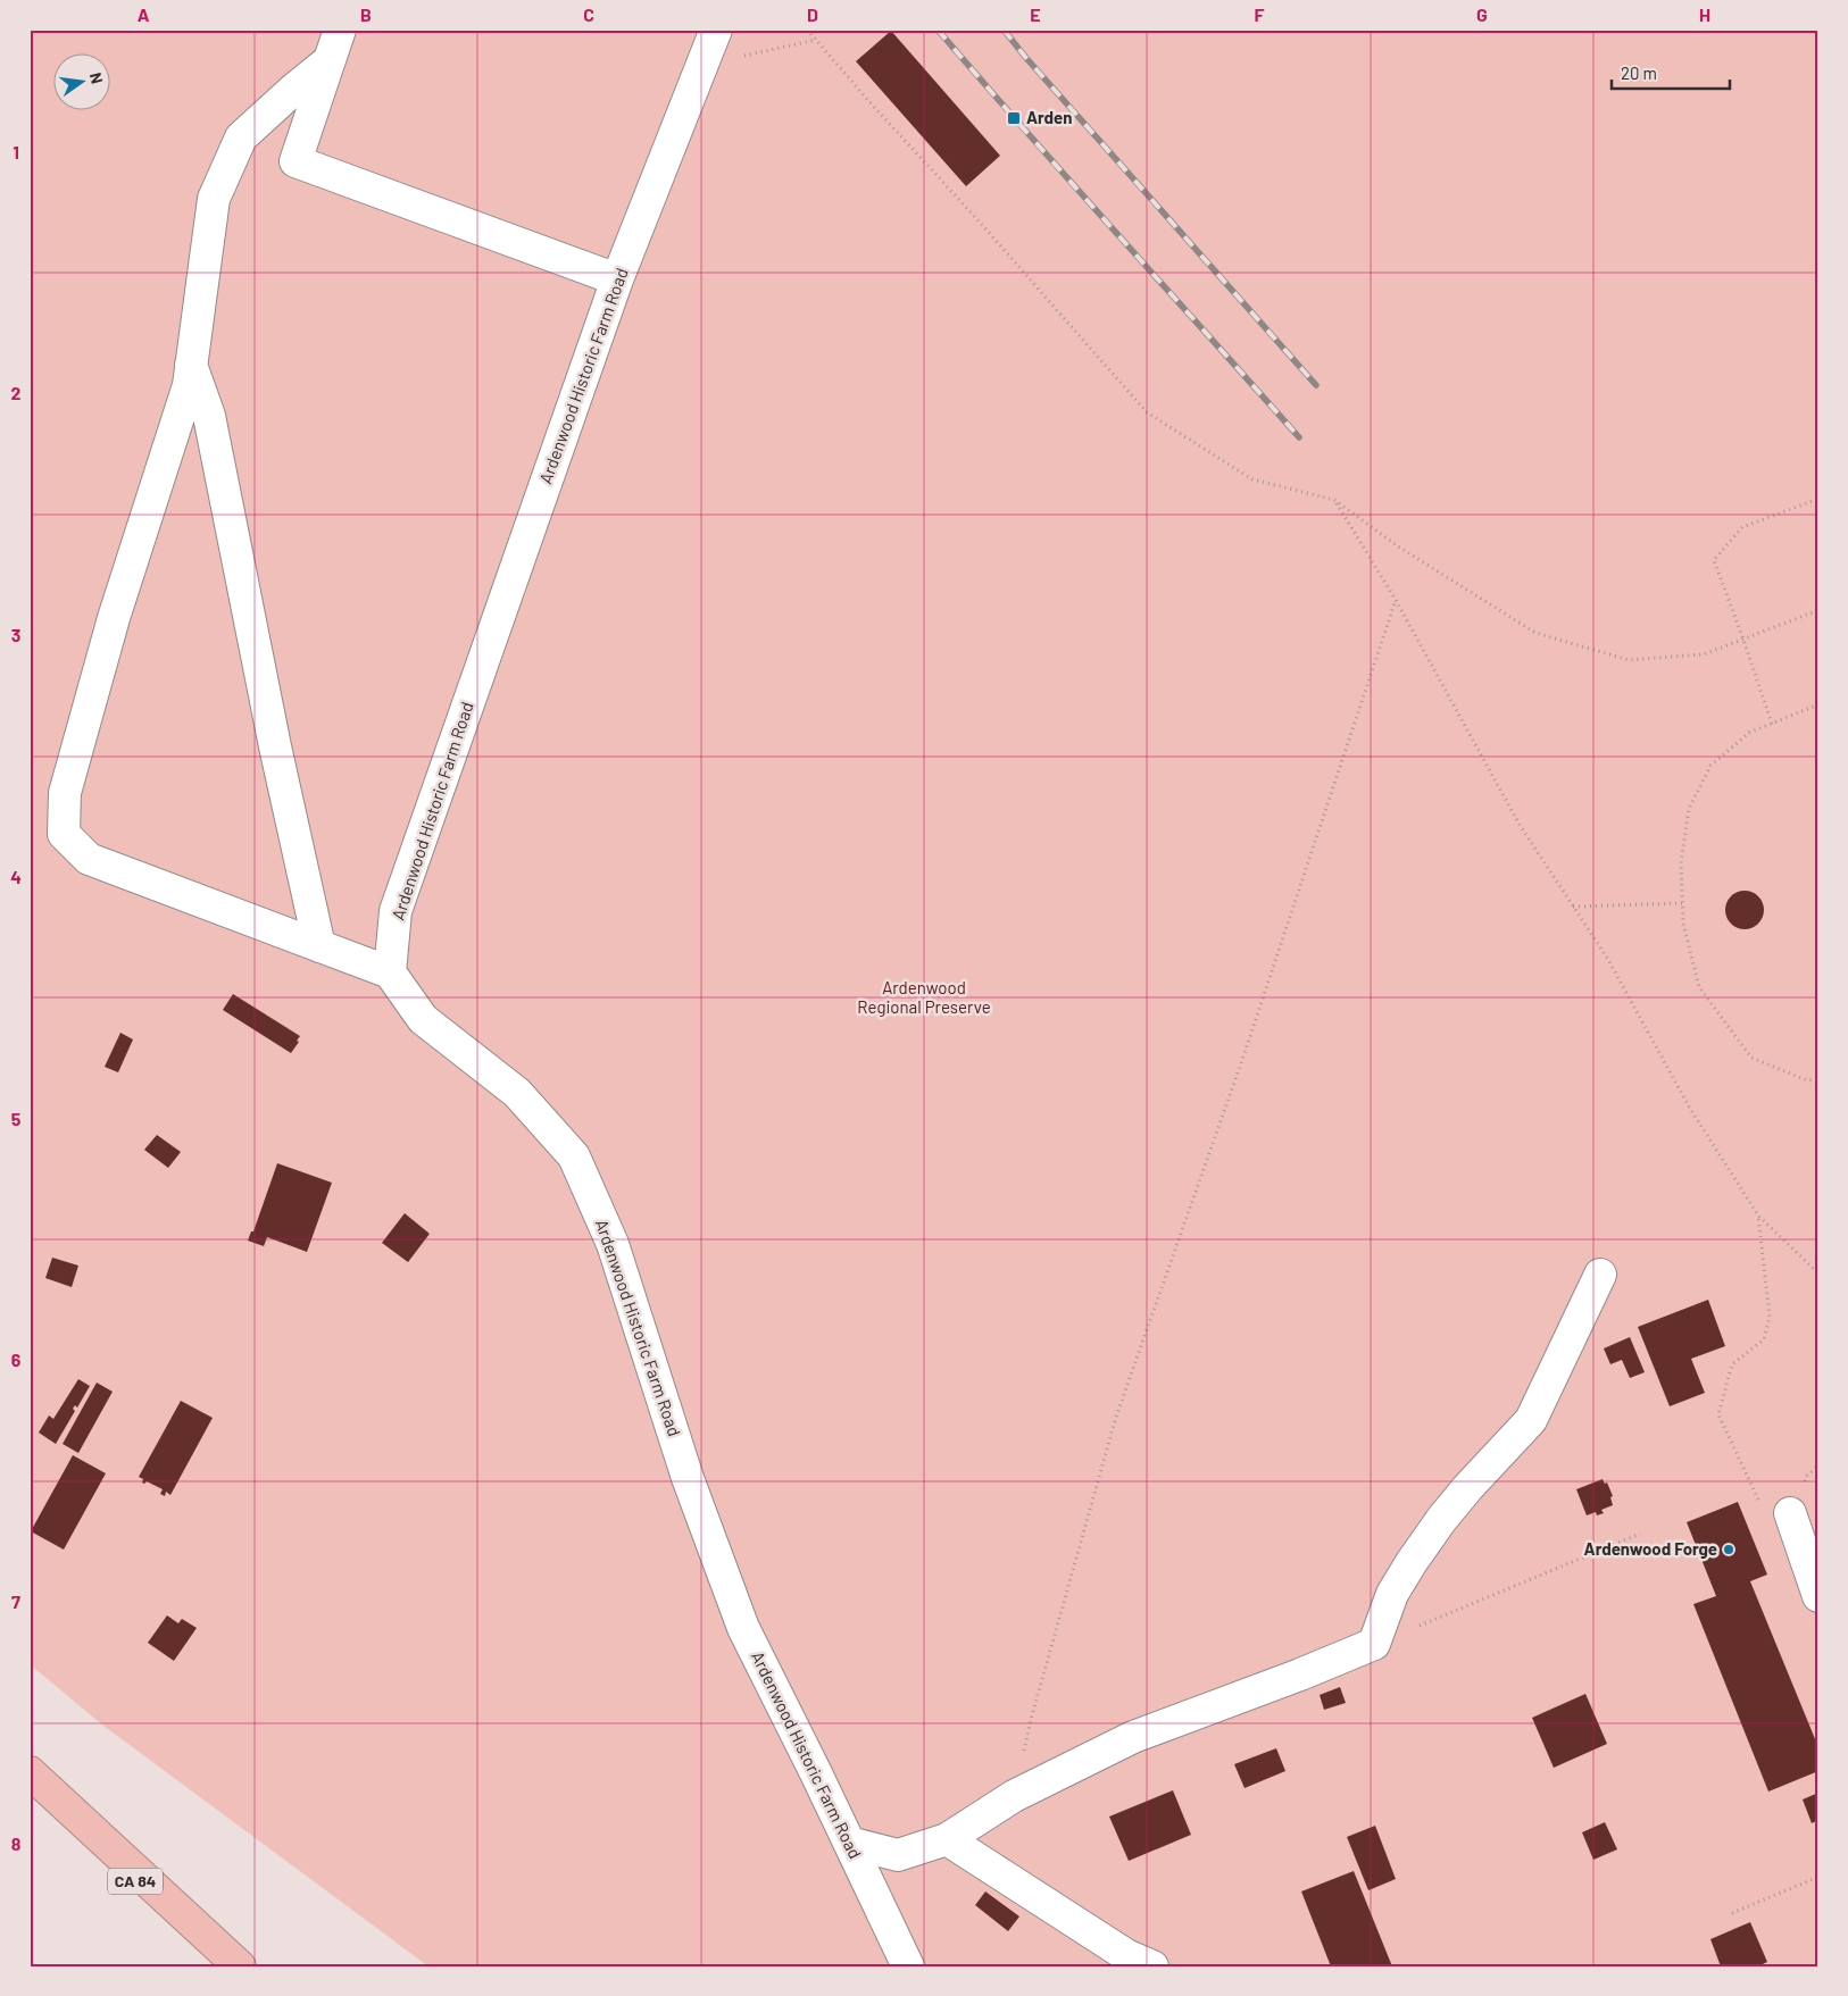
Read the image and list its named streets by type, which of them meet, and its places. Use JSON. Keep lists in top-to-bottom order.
{
  "streets": {
    "highway": ["CA 84"],
    "street": ["Ardenwood Historic Farm Road"]
  },
  "parks": ["Ardenwood Regional Preserve"],
  "places": {
    "transit": ["Arden"],
    "other": ["Ardenwood Forge"]
  },
  "scale_bar": "20 m",
  "north": "right",
  "grid": {
    "columns": [
      "A",
      "B",
      "C",
      "D",
      "E",
      "F",
      "G",
      "H"
    ],
    "rows": [
      "1",
      "2",
      "3",
      "4",
      "5",
      "6",
      "7",
      "8"
    ]
  }
}
